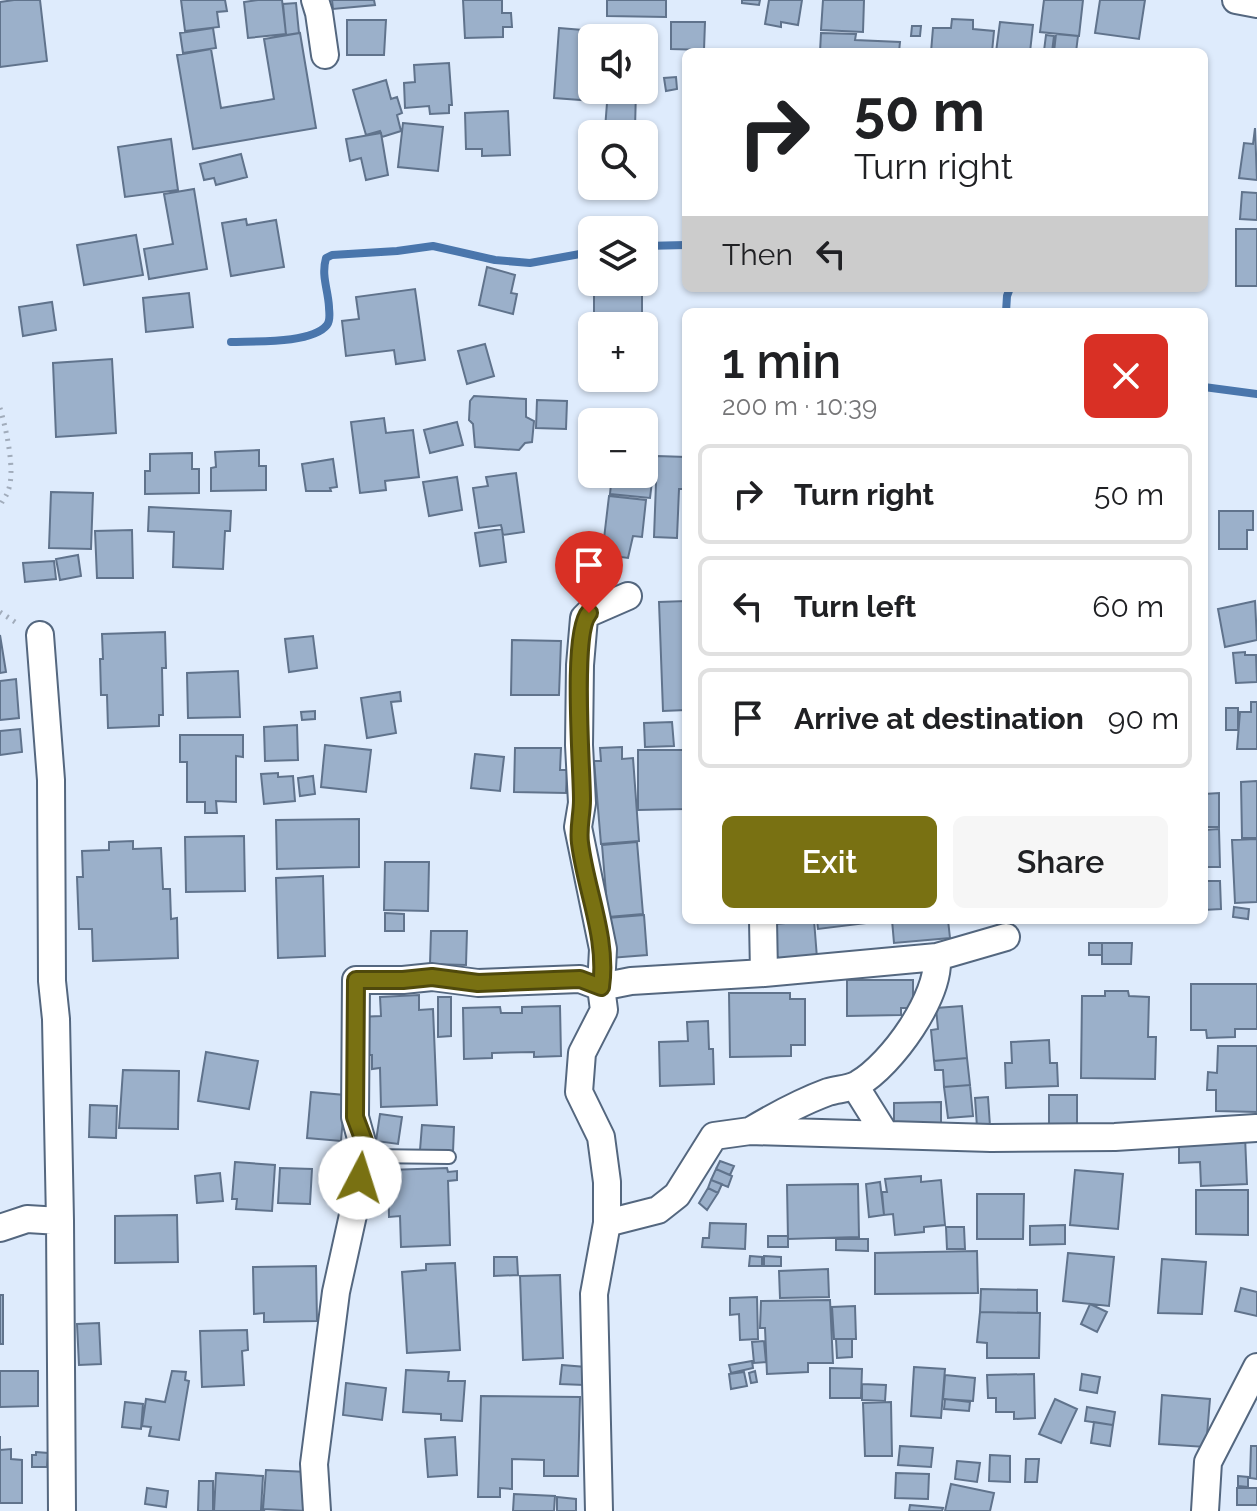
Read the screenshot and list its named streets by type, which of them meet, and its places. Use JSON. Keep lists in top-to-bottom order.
{
  "page": {
    "map_buttons": ["+", "−"],
    "turn": ["50 m", "Turn right"],
    "then": "Then",
    "heading": ["1 min", "200 m · 10:39"],
    "list": [
      {
        "name": "Turn right",
        "value": "50 m"
      },
      {
        "name": "Turn left",
        "value": "60 m"
      },
      {
        "name": "Arrive at destination",
        "value": "90 m"
      }
    ],
    "buttons": ["Exit", "Share"]
  }
}
